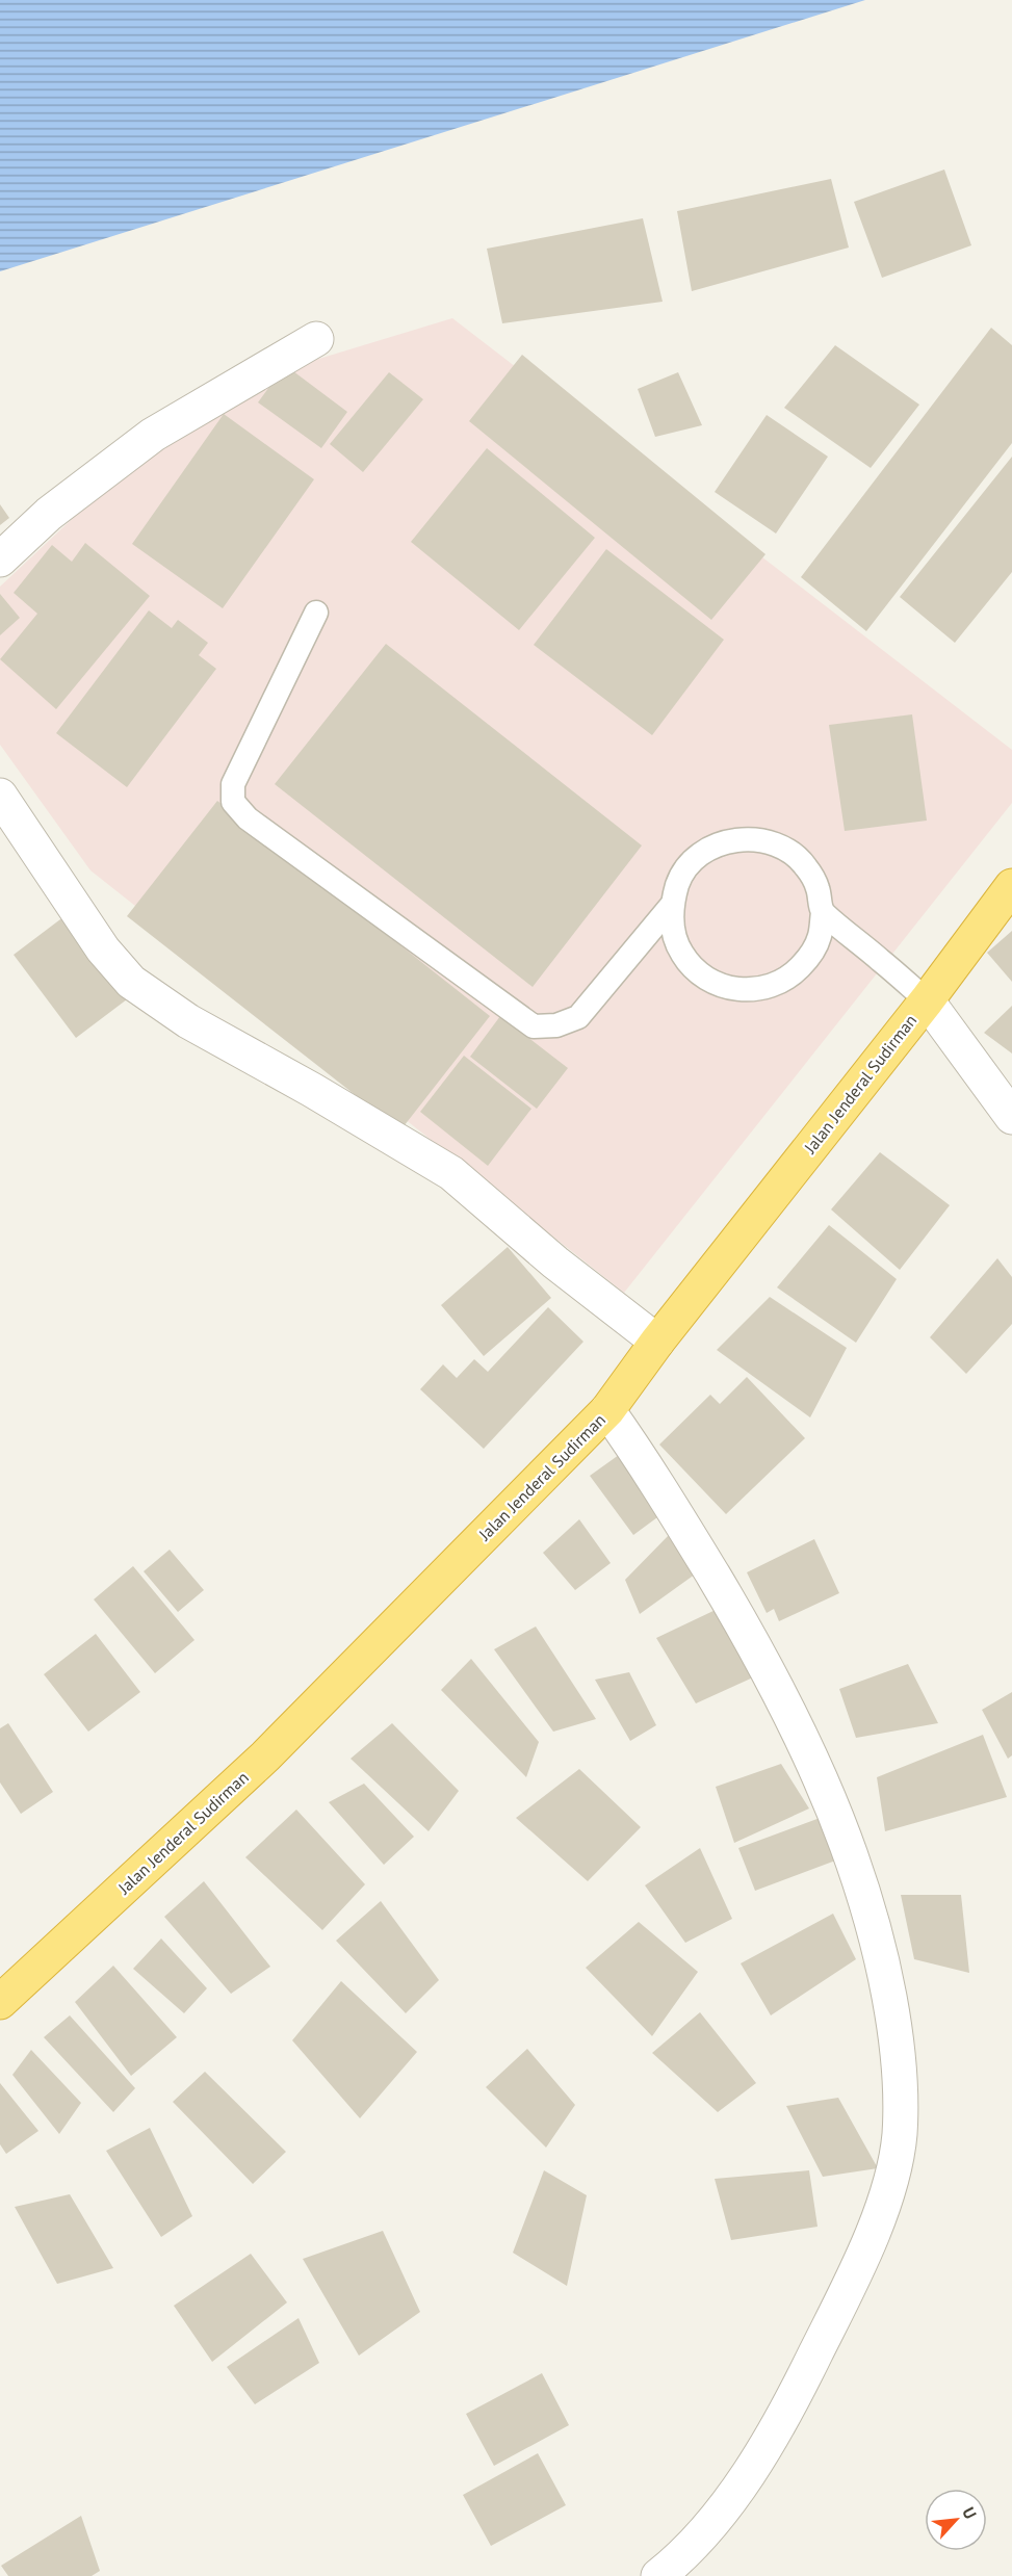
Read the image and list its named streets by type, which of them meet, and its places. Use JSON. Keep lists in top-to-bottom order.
{
  "streets": {
    "highway": ["Jalan Jenderal Sudirman"]
  },
  "north": "top right"
}
